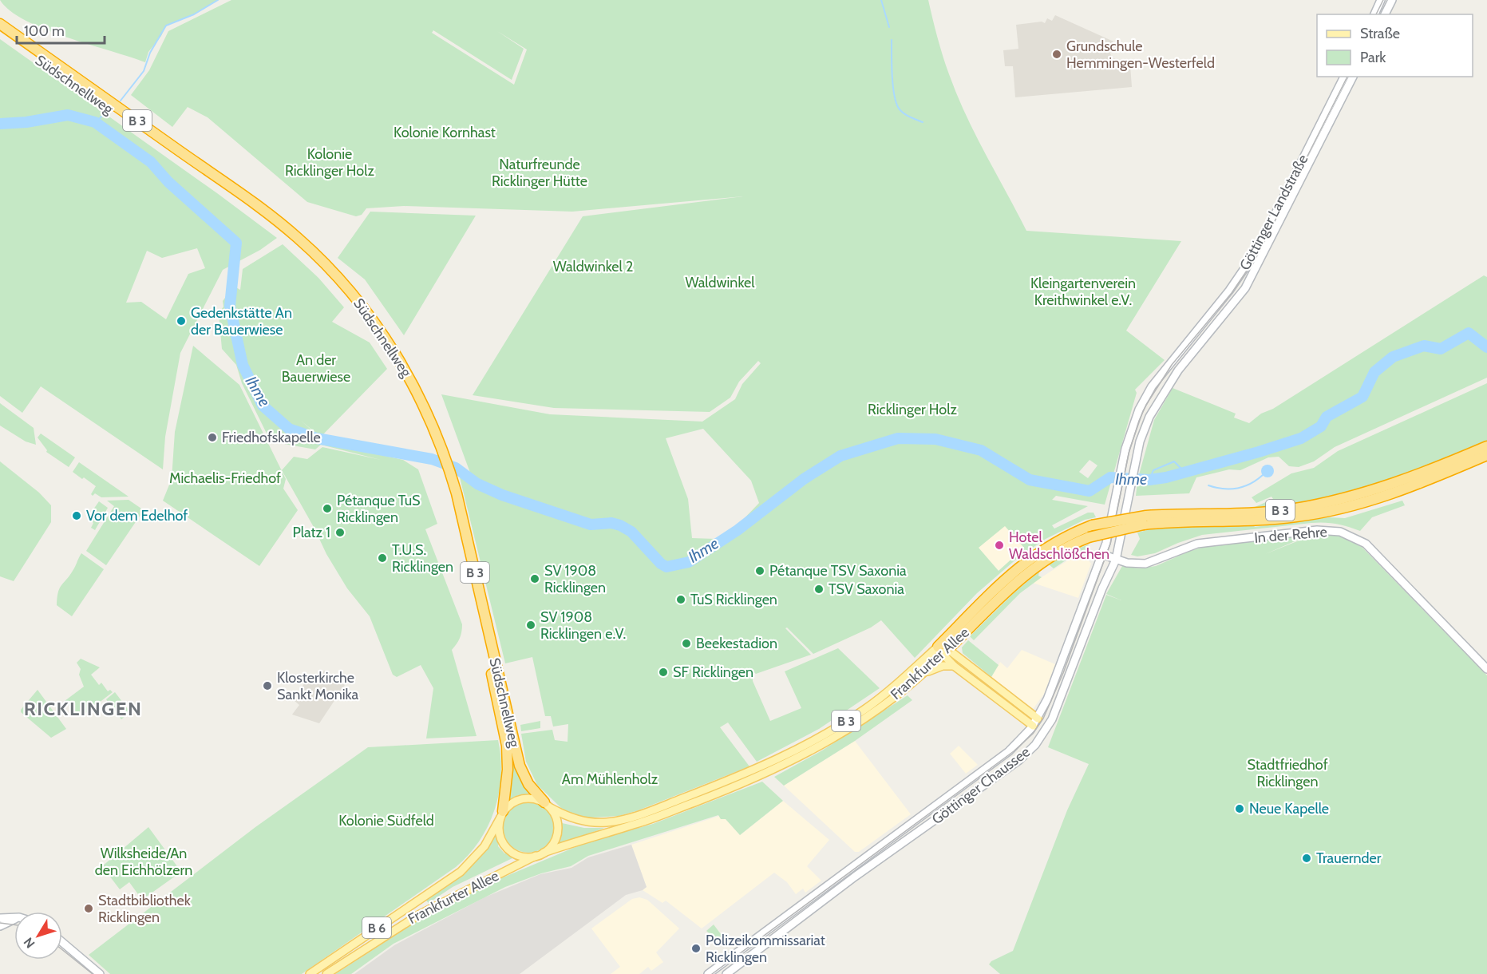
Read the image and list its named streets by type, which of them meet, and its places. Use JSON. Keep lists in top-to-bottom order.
{
  "streets": {
    "highway": ["Südschnellweg", "B 3", "Frankfurter Allee"],
    "main road": ["B 6"],
    "street": ["Göttinger Landstraße", "In der Rehre", "Göttinger Chaussee"]
  },
  "crossings": [
    ["Südschnellweg", "B 3"],
    ["Südschnellweg", "Frankfurter Allee"],
    ["B 3", "Frankfurter Allee"],
    ["Göttinger Landstraße", "Göttinger Chaussee"],
    ["In der Rehre", "Göttinger Chaussee"]
  ],
  "districts": ["RICKLINGEN"],
  "water": ["Ihme"],
  "parks": [
    "Kolonie Kornhast",
    "Kolonie Ricklinger Holz",
    "Naturfreunde Ricklinger Hütte",
    "Waldwinkel 2",
    "Waldwinkel",
    "Kleingartenverein Kreithwinkel e.V.",
    "An der Bauerwiese",
    "Ricklinger Holz",
    "Michaelis-Friedhof",
    "Stadtfriedhof Ricklingen",
    "Am Mühlenholz",
    "Kolonie Südfeld",
    "Wilksheide/An den Eichhölzern"
  ],
  "places": [
    "Grundschule Hemmingen-Westerfeld",
    "Gedenkstätte An der Bauerwiese",
    "Friedhofskapelle",
    "Pétanque TuS Ricklingen",
    "Vor dem Edelhof",
    "Platz 1",
    "Hotel Waldschlößchen",
    "T.U.S. Ricklingen",
    "Pétanque TSV Saxonia",
    "SV 1908 Ricklingen",
    "TSV Saxonia",
    "TuS Ricklingen",
    "SV 1908 Ricklingen e.V.",
    "Beekestadion",
    "SF Ricklingen",
    "Klosterkirche Sankt Monika",
    "Neue Kapelle",
    "Trauernder",
    "Stadtbibliothek Ricklingen",
    "Polizeikommissariat Ricklingen"
  ],
  "legend": ["Straße", "Park"],
  "scale_bar": "100 m",
  "north": "bottom left"
}
